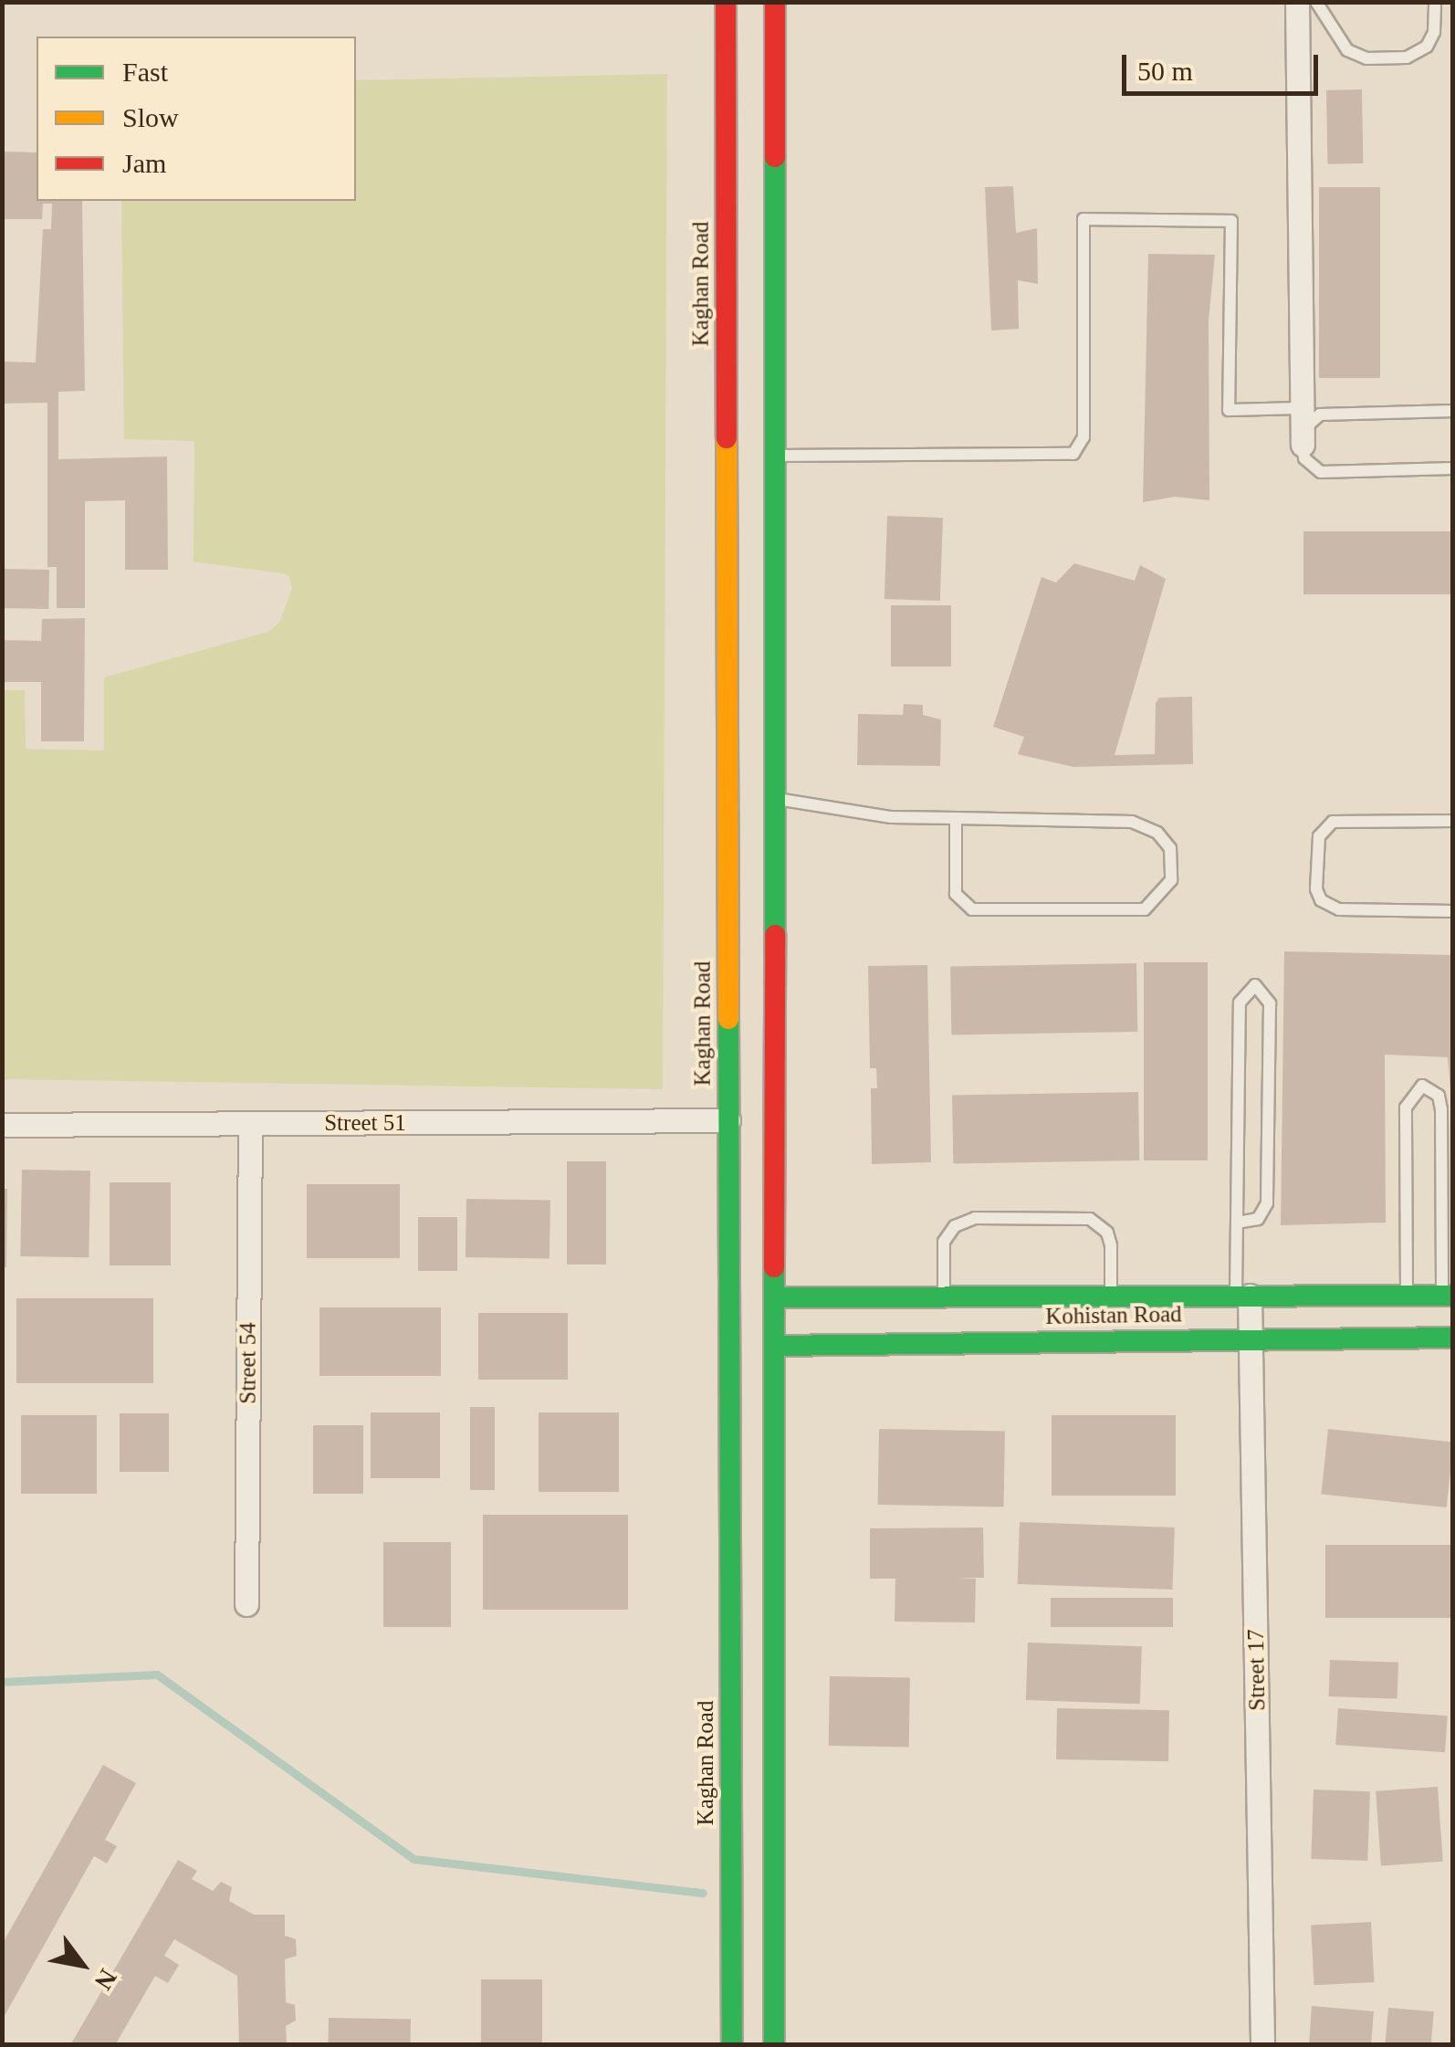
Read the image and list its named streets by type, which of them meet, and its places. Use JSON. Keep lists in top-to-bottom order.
{
  "streets": {
    "street": [
      "Kaghan Road",
      "Street 51",
      "Kohistan Road",
      "Street 54",
      "Street 17"
    ]
  },
  "crossings": [
    ["Kaghan Road", "Street 51"],
    ["Kaghan Road", "Kohistan Road"],
    ["Street 51", "Street 54"],
    ["Kohistan Road", "Street 17"]
  ],
  "legend": ["Fast", "Slow", "Jam"],
  "scale_bar": "50 m",
  "north": "bottom right"
}
